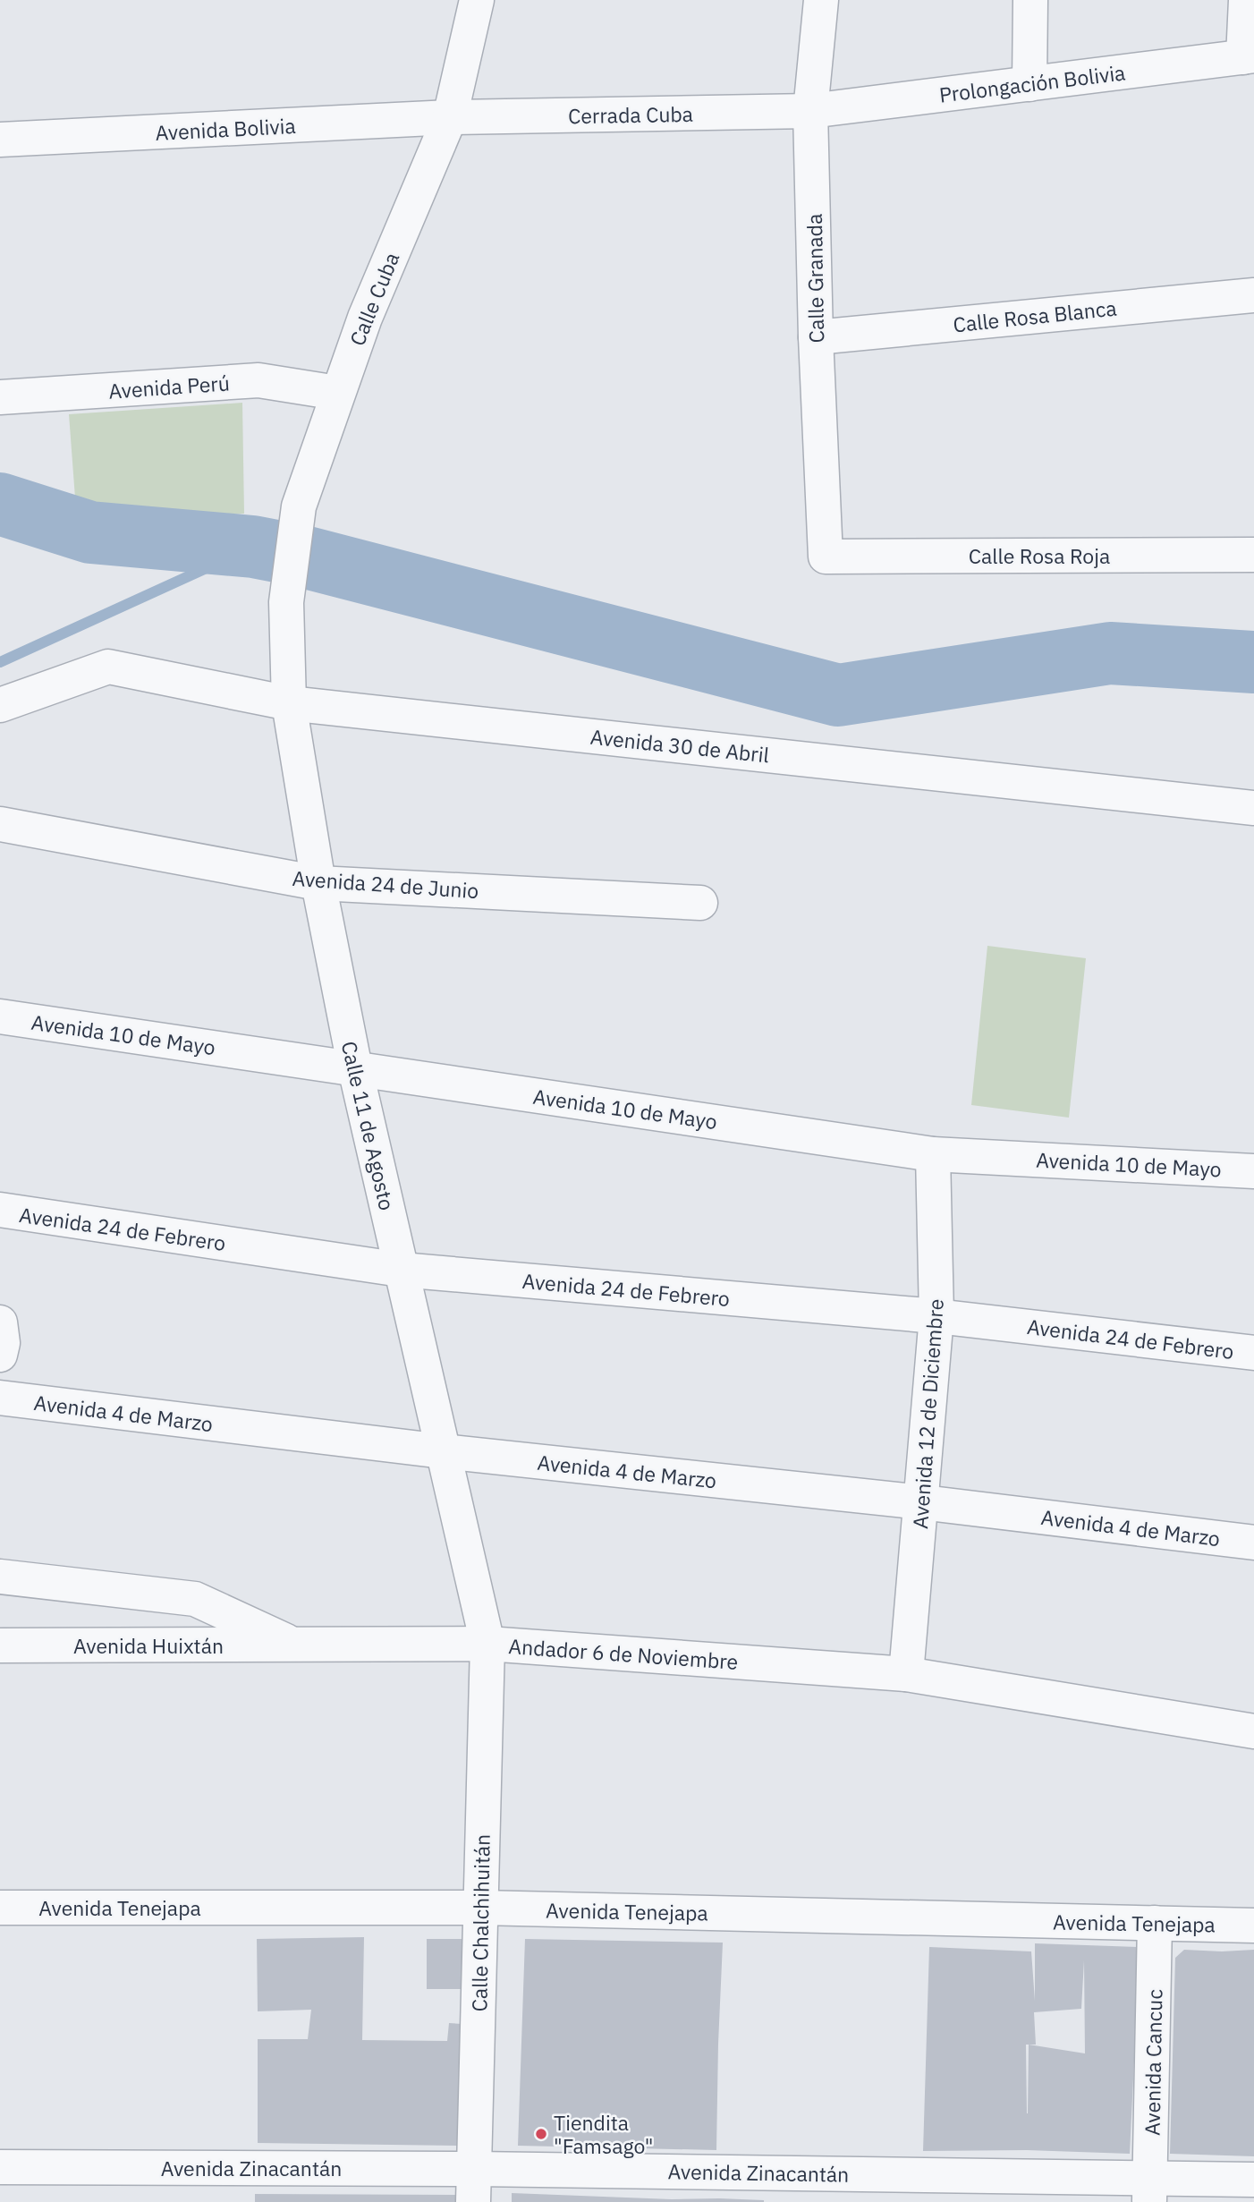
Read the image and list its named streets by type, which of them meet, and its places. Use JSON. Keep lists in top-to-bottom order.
{
  "streets": {
    "street": [
      "Prolongación Bolivia",
      "Cerrada Cuba",
      "Avenida Bolivia",
      "Calle Granada",
      "Calle Cuba",
      "Calle Rosa Blanca",
      "Avenida Perú",
      "Calle Rosa Roja",
      "Avenida 30 de Abril",
      "Avenida 24 de Junio",
      "Avenida 10 de Mayo",
      "Calle 11 de Agosto",
      "Avenida 24 de Febrero",
      "Avenida 4 de Marzo",
      "Avenida 12 de Diciembre",
      "Avenida Huixtán",
      "Andador 6 de Noviembre",
      "Avenida Tenejapa",
      "Calle Chalchihuitán",
      "Avenida Cancuc",
      "Avenida Zinacantán"
    ]
  },
  "crossings": [
    ["Prolongación Bolivia", "Cerrada Cuba"],
    ["Prolongación Bolivia", "Calle Granada"],
    ["Cerrada Cuba", "Avenida Bolivia"],
    ["Cerrada Cuba", "Calle Granada"],
    ["Cerrada Cuba", "Calle Cuba"],
    ["Avenida Bolivia", "Calle Cuba"],
    ["Calle Granada", "Calle Rosa Blanca"],
    ["Calle Granada", "Calle Rosa Roja"],
    ["Calle Cuba", "Avenida Perú"],
    ["Calle Cuba", "Calle 11 de Agosto"],
    ["Avenida 30 de Abril", "Calle 11 de Agosto"],
    ["Avenida 24 de Junio", "Calle 11 de Agosto"],
    ["Avenida 10 de Mayo", "Calle 11 de Agosto"],
    ["Avenida 10 de Mayo", "Avenida 12 de Diciembre"],
    ["Calle 11 de Agosto", "Avenida 24 de Febrero"],
    ["Calle 11 de Agosto", "Avenida 4 de Marzo"],
    ["Calle 11 de Agosto", "Andador 6 de Noviembre"],
    ["Calle 11 de Agosto", "Calle Chalchihuitán"],
    ["Avenida 24 de Febrero", "Avenida 12 de Diciembre"],
    ["Avenida 4 de Marzo", "Avenida 12 de Diciembre"],
    ["Avenida 12 de Diciembre", "Andador 6 de Noviembre"],
    ["Avenida Huixtán", "Andador 6 de Noviembre"],
    ["Andador 6 de Noviembre", "Calle Chalchihuitán"],
    ["Avenida Tenejapa", "Calle Chalchihuitán"],
    ["Avenida Tenejapa", "Avenida Cancuc"],
    ["Calle Chalchihuitán", "Avenida Zinacantán"],
    ["Avenida Cancuc", "Avenida Zinacantán"]
  ],
  "places": ["Tiendita \"Famsago\""]
}
